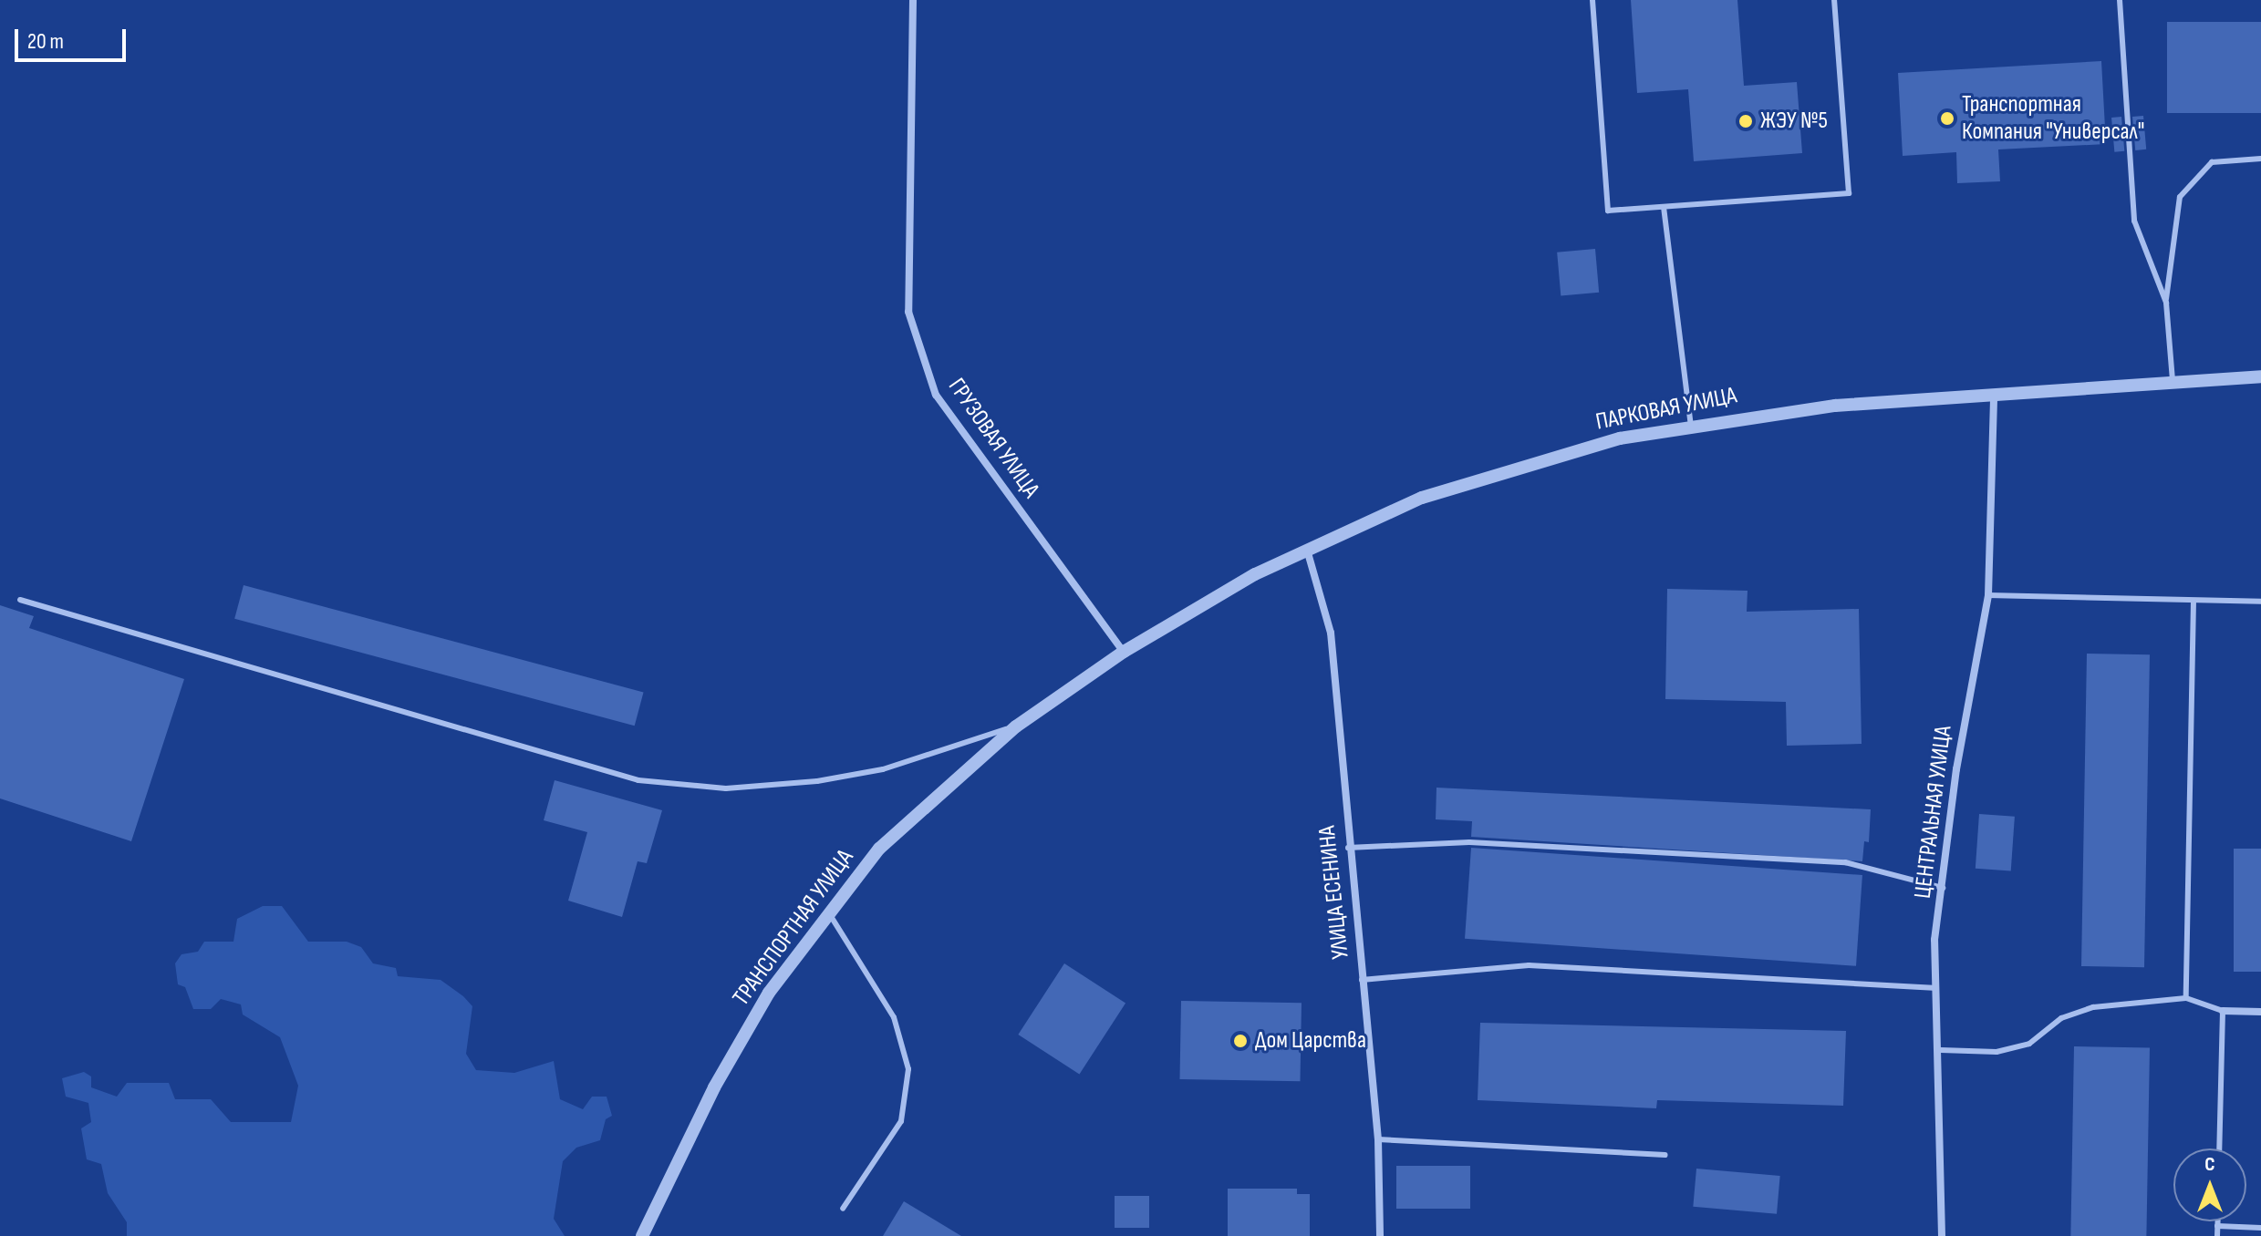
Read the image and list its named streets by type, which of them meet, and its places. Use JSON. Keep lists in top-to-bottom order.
{
  "streets": {
    "street": [
      "ПАРКОВАЯ УЛИЦА",
      "ГРУЗОВАЯ УЛИЦА",
      "ЦЕНТРАЛЬНАЯ УЛИЦА",
      "УЛИЦА ЕСЕНИНА",
      "ТРАНСПОРТНАЯ УЛИЦА"
    ]
  },
  "crossings": [
    ["ПАРКОВАЯ УЛИЦА", "ГРУЗОВАЯ УЛИЦА"],
    ["ПАРКОВАЯ УЛИЦА", "ЦЕНТРАЛЬНАЯ УЛИЦА"],
    ["ПАРКОВАЯ УЛИЦА", "УЛИЦА ЕСЕНИНА"],
    ["ПАРКОВАЯ УЛИЦА", "ТРАНСПОРТНАЯ УЛИЦА"],
    ["ГРУЗОВАЯ УЛИЦА", "ТРАНСПОРТНАЯ УЛИЦА"]
  ],
  "places": ["Транспортная Компания \"Универсал\"", "ЖЭУ №5", "Дом Царства"],
  "scale_bar": "20 m",
  "north": "top"
}
